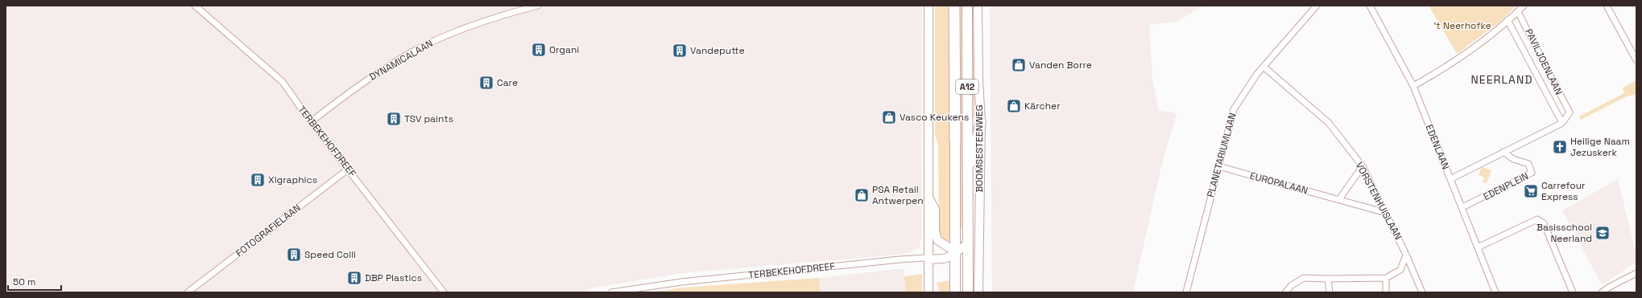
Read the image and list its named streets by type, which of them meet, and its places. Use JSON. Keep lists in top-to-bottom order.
{
  "streets": {
    "highway": ["A12"],
    "main road": ["TERBEKEHOFDREEF", "BOOMSESTEENWEG"],
    "street": [
      "DYNAMICALAAN",
      "PAVILJOENLAAN",
      "EDENLAAN",
      "PLANETARIUMLAAN",
      "EUROPALAAN",
      "EDENPLEIN",
      "VORSTENHUISLAAN",
      "FOTOGRAFIELAAN"
    ]
  },
  "crossings": [
    ["DYNAMICALAAN", "TERBEKEHOFDREEF"],
    ["A12", "TERBEKEHOFDREEF"],
    ["TERBEKEHOFDREEF", "FOTOGRAFIELAAN"],
    ["EDENLAAN", "EDENPLEIN"],
    ["PLANETARIUMLAAN", "EUROPALAAN"],
    ["PLANETARIUMLAAN", "VORSTENHUISLAAN"],
    ["EUROPALAAN", "VORSTENHUISLAAN"]
  ],
  "districts": ["NEERLAND"],
  "parks": ["'t Neerhofke"],
  "places": {
    "building": [
      "Organi",
      "Vandeputte",
      "Care",
      "TSV paints",
      "Xlgraphics",
      "Speed Colli",
      "DBP Plastics"
    ],
    "shop": [
      "Vanden Borre",
      "Kärcher",
      "Vasco Keukens",
      "PSA Retail Antwerpen"
    ],
    "church": ["Heilige Naam Jezuskerk"],
    "supermarket": ["Carrefour Express"],
    "school or university": ["Basisschool Neerland"]
  },
  "scale_bar": "50 m"
}
